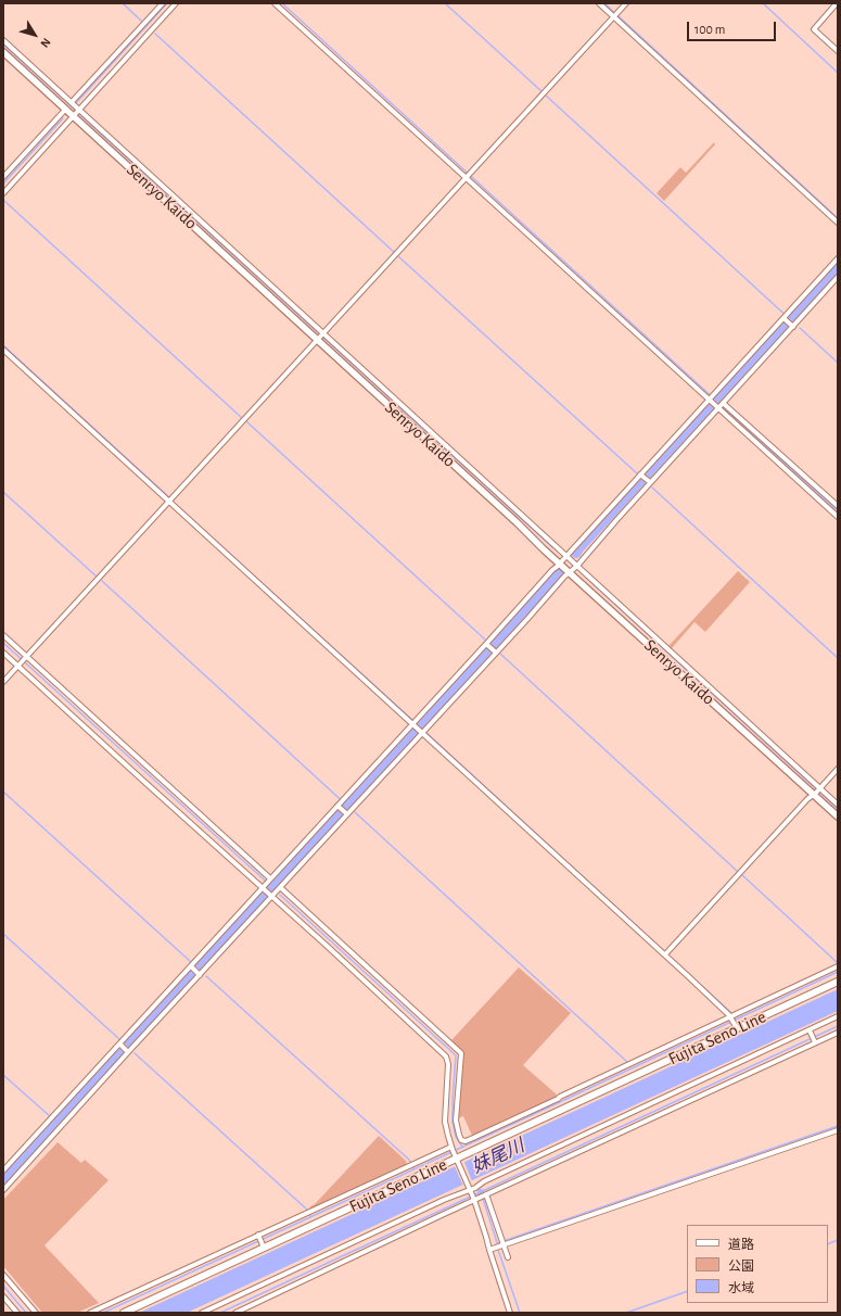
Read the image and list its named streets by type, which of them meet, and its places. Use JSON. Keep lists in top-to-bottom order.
{
  "streets": {
    "main road": ["Fujita Seno Line"],
    "street": ["Senryo Kaido"]
  },
  "water": ["妹尾川"],
  "legend": ["道路", "公園", "水域"],
  "scale_bar": "100 m",
  "north": "bottom right"
}
